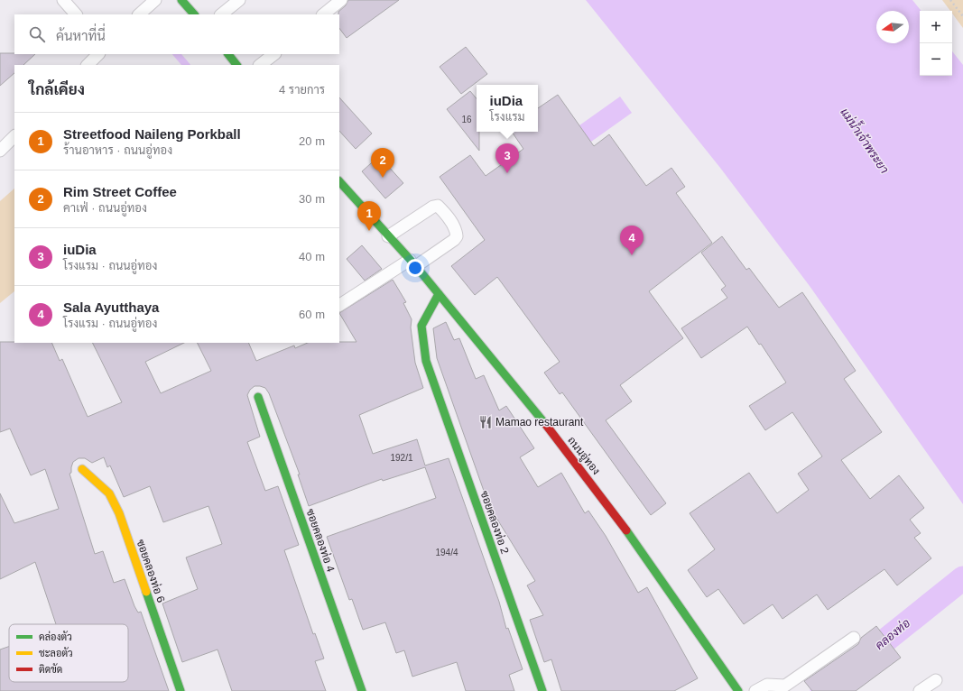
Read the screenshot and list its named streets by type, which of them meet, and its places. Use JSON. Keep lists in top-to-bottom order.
{
  "streets": {
    "street": [
      "ถนนอู่ทอง",
      "ซอยคลองท่อ 2",
      "ซอยคลองท่อ 4",
      "ซอยคลองท่อ 6"
    ]
  },
  "crossings": [
    ["ถนนอู่ทอง", "ซอยคลองท่อ 2"]
  ],
  "water": ["แม่น้ำเจ้าพระยา", "คลองท่อ"],
  "places": {
    "restaurant": ["Mamao restaurant"]
  },
  "house_numbers": ["16", "192/1", "194/4"],
  "legend": ["คล่องตัว", "ชะลอตัว", "ติดขัด"],
  "north": "left",
  "page": {
    "map_buttons": ["+", "−"],
    "search": "ค้นหาที่นี่",
    "heading": ["ใกล้เคียง", "4 รายการ"],
    "popup": ["iuDia", "โรงแรม"],
    "list": [
      {
        "mark": "1",
        "name": "Streetfood Naileng Porkball",
        "note": "ร้านอาหาร · ถนนอู่ทอง",
        "value": "20 m"
      },
      {
        "mark": "2",
        "name": "Rim Street Coffee",
        "note": "คาเฟ่ · ถนนอู่ทอง",
        "value": "30 m"
      },
      {
        "mark": "3",
        "name": "iuDia",
        "note": "โรงแรม · ถนนอู่ทอง",
        "value": "40 m"
      },
      {
        "mark": "4",
        "name": "Sala Ayutthaya",
        "note": "โรงแรม · ถนนอู่ทอง",
        "value": "60 m"
      }
    ],
    "pins": [
      "3",
      "2",
      "1",
      "4"
    ]
  }
}
